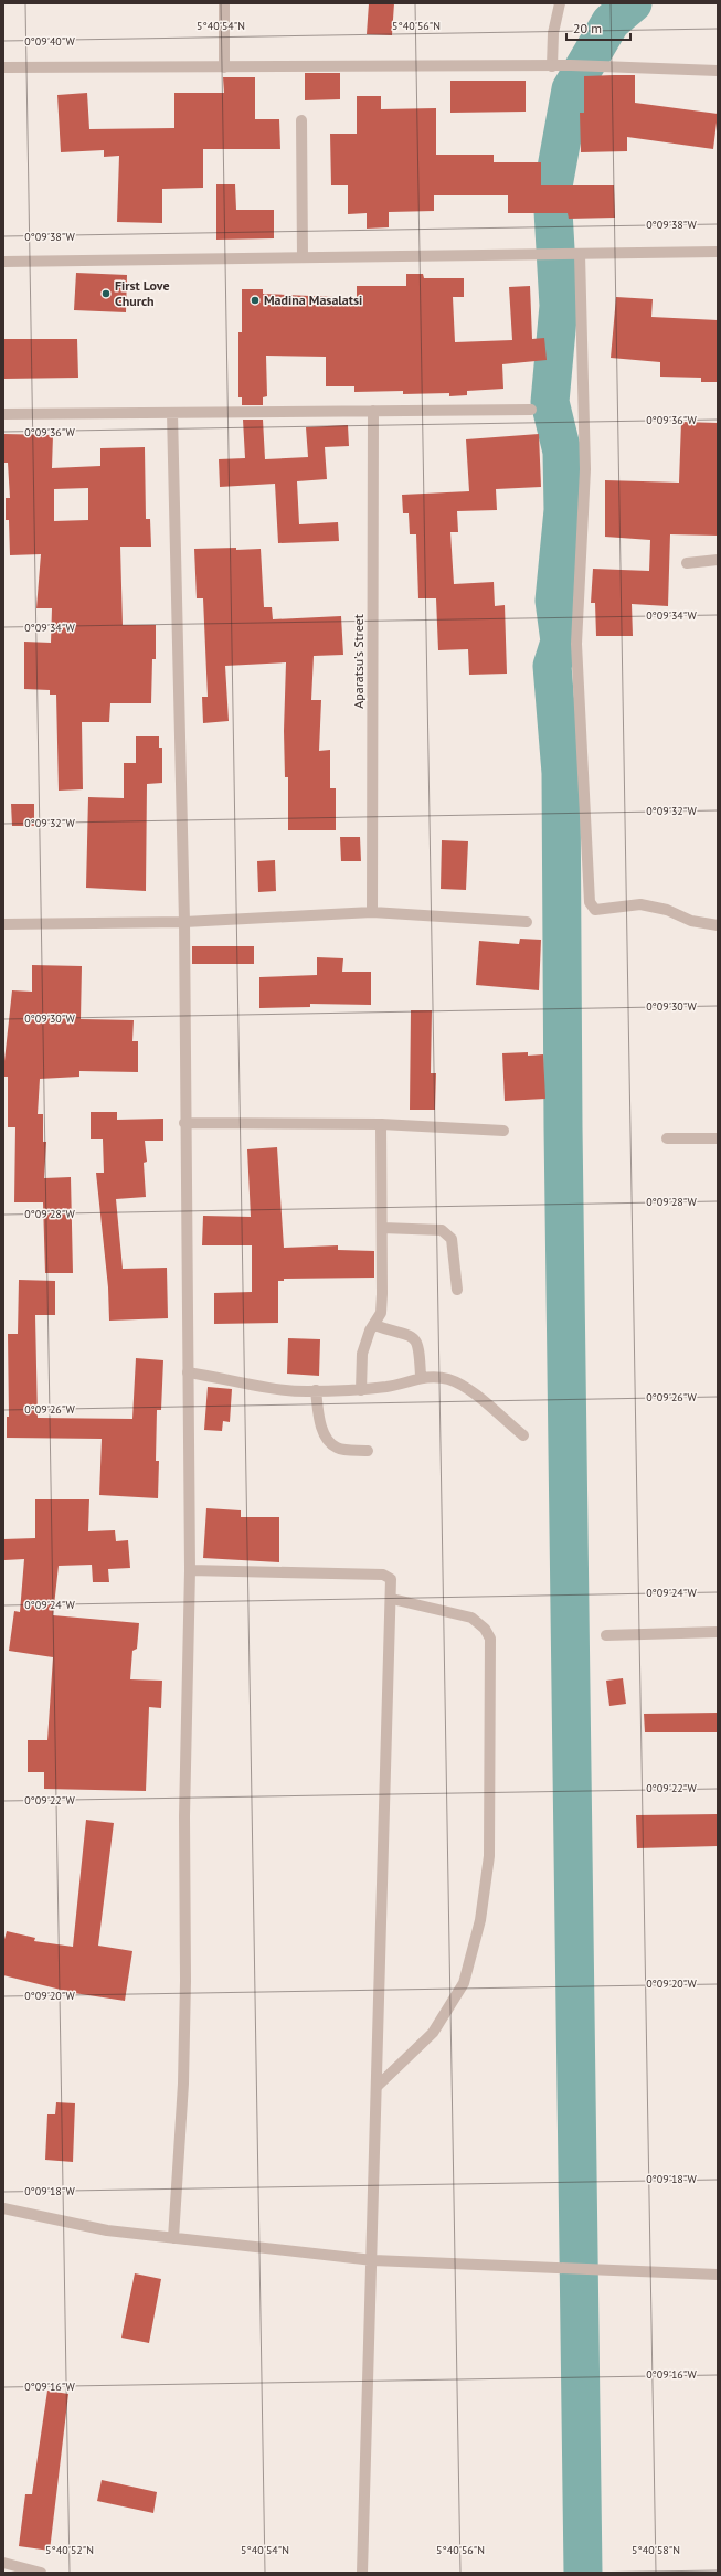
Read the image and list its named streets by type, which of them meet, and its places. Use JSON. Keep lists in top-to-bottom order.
{
  "streets": {
    "street": ["Aparatsu’s Street"]
  },
  "places": ["First Love Church", "Madina Masalatsi"],
  "scale_bar": "20 m",
  "coordinates": [
    "5°40'54\"N",
    "5°40'56\"N",
    "0°09'40\"W",
    "0°09'38\"W",
    "0°09'36\"W",
    "0°09'34\"W",
    "0°09'32\"W",
    "0°09'30\"W",
    "0°09'28\"W",
    "0°09'26\"W",
    "0°09'24\"W",
    "0°09'22\"W",
    "0°09'20\"W",
    "0°09'18\"W",
    "0°09'16\"W",
    "5°40'52\"N",
    "5°40'58\"N"
  ]
}
